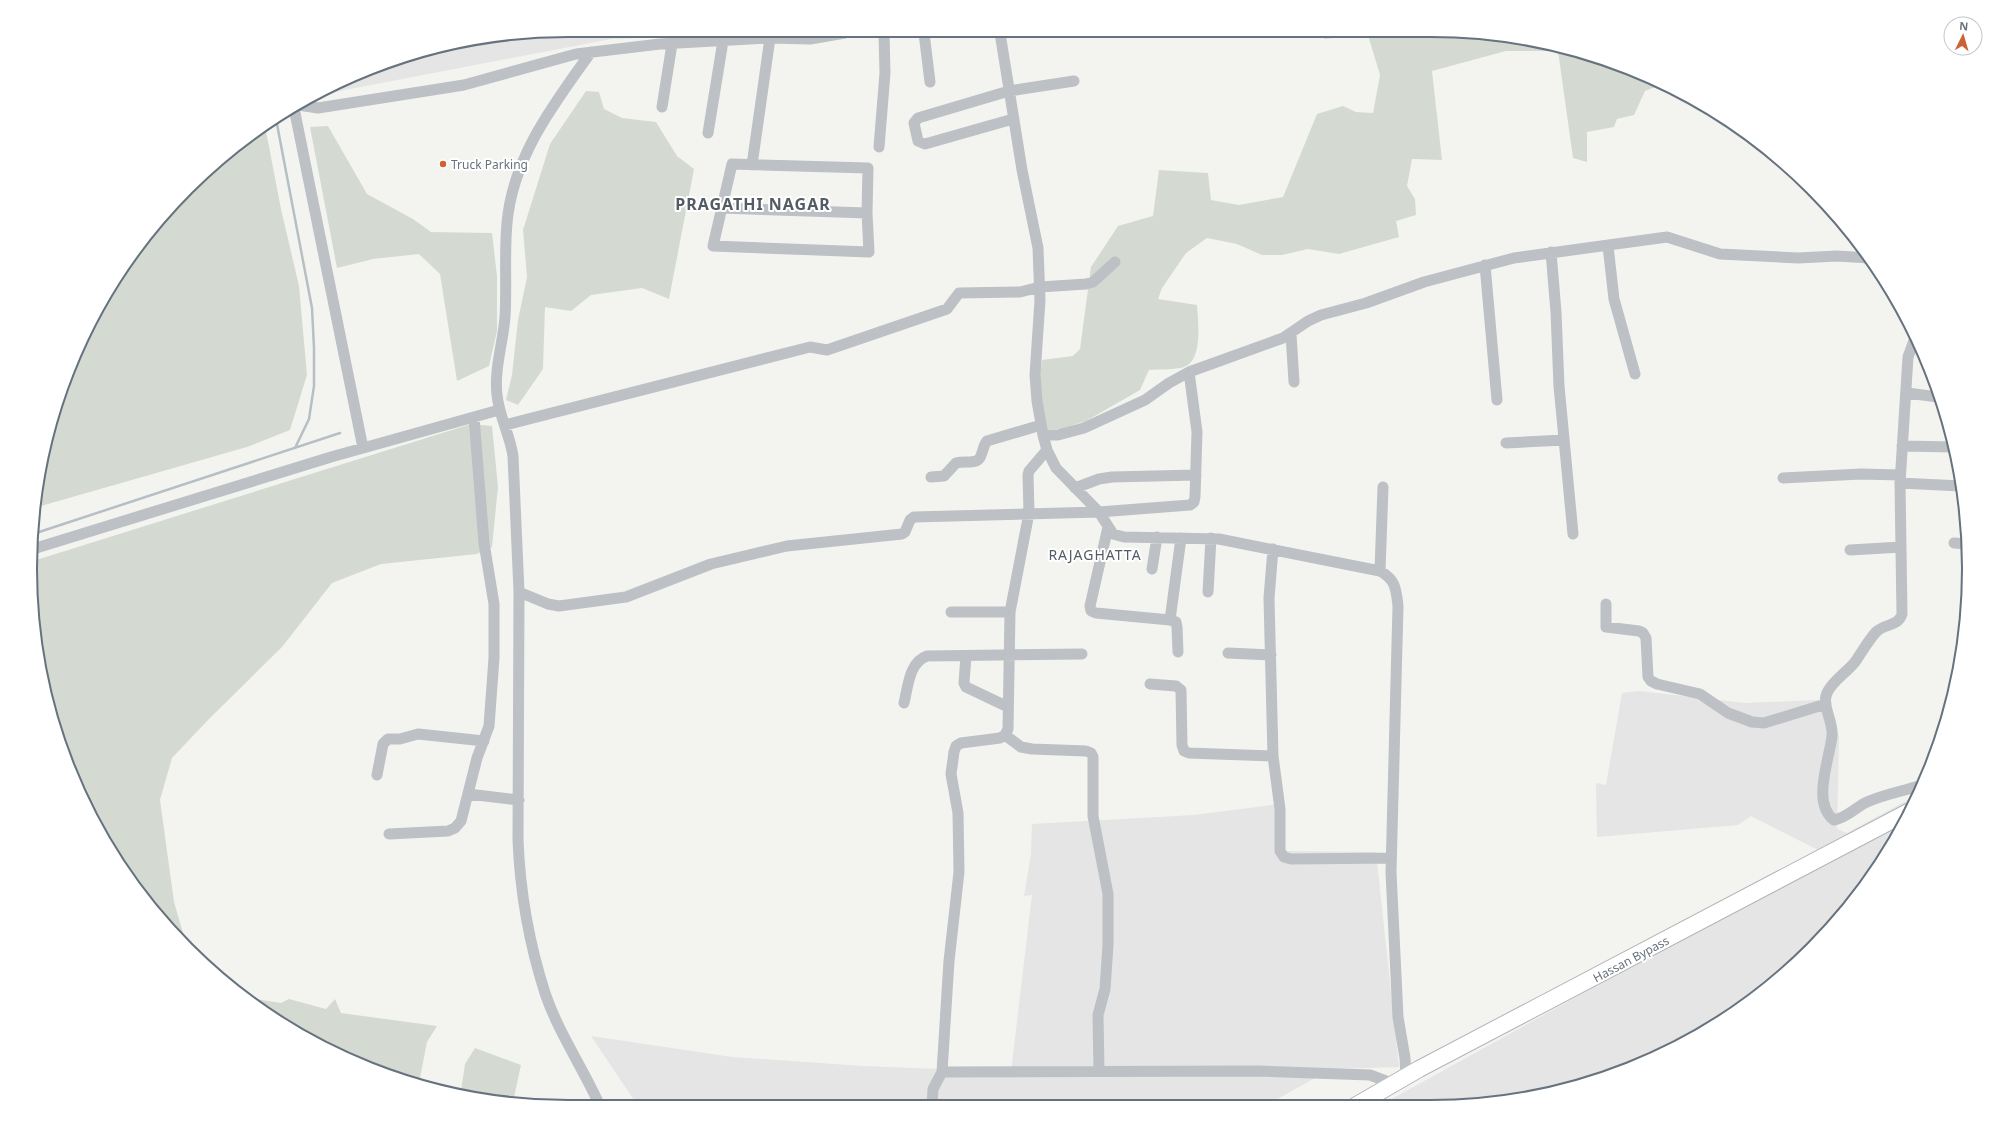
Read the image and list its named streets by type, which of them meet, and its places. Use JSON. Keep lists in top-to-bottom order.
{
  "streets": {
    "highway": ["Hassan Bypass"]
  },
  "districts": ["PRAGATHI NAGAR", "RAJAGHATTA"],
  "places": ["Truck Parking"],
  "north": "top"
}
